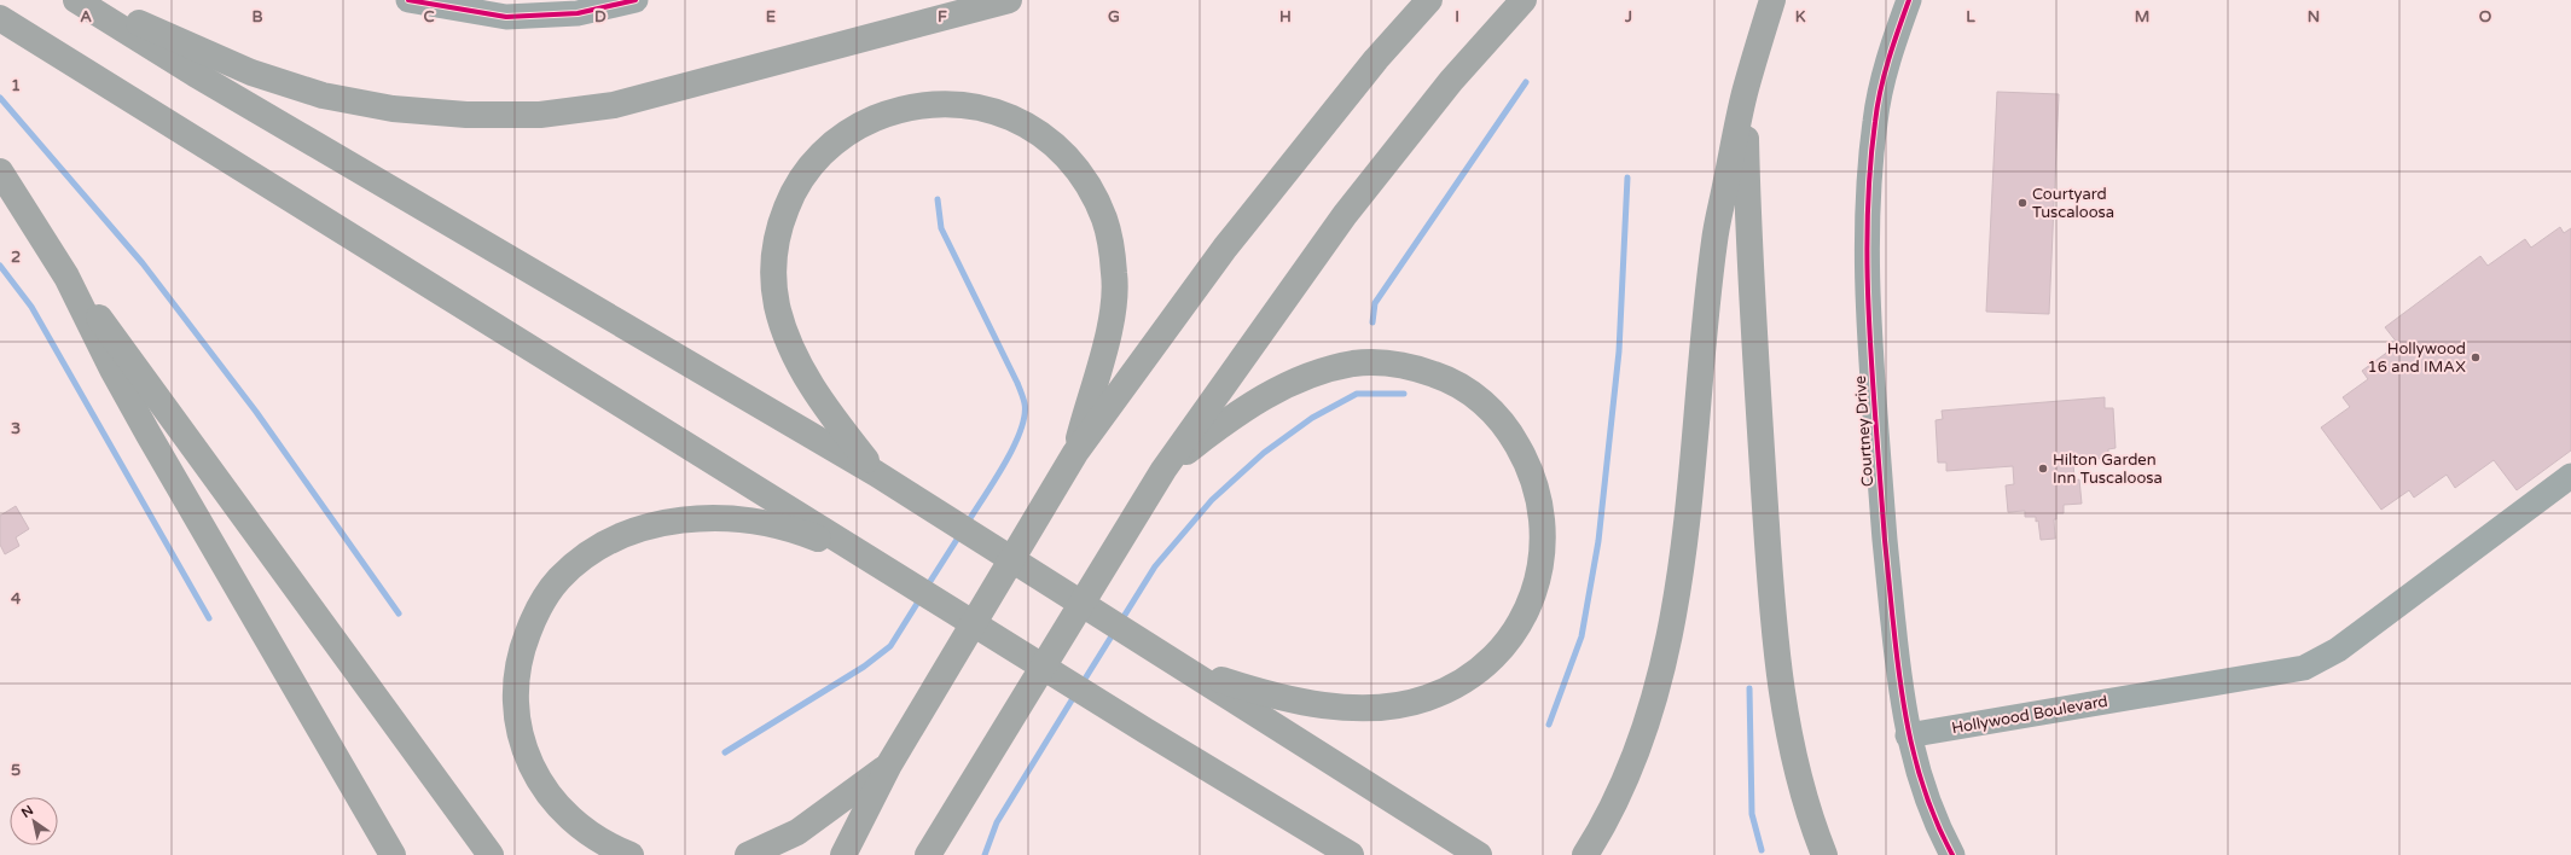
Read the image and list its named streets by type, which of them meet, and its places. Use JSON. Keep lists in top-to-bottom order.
{
  "streets": {
    "street": ["Courtney Drive", "Hollywood Boulevard"]
  },
  "crossings": [
    ["Courtney Drive", "Hollywood Boulevard"]
  ],
  "places": ["Courtyard Tuscaloosa", "Hollywood 16 and IMAX", "Hilton Garden Inn Tuscaloosa"],
  "north": "top left",
  "grid": {
    "columns": [
      "A",
      "B",
      "C",
      "D",
      "E",
      "F",
      "G",
      "H",
      "I",
      "J",
      "K",
      "L",
      "M",
      "N",
      "O"
    ],
    "rows": [
      "1",
      "2",
      "3",
      "4",
      "5"
    ]
  }
}
